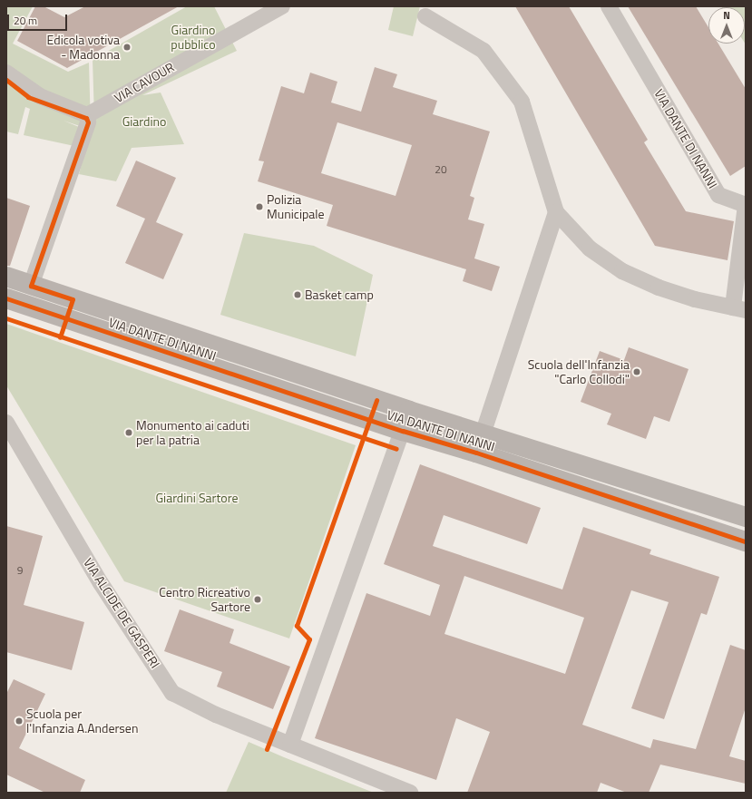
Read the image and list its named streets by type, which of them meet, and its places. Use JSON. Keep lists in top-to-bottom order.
{
  "streets": {
    "street": ["VIA CAVOUR", "VIA DANTE DI NANNI", "VIA ALCIDE DE GASPERI"]
  },
  "parks": ["Giardino pubblico", "Giardino", "Giardini Sartore"],
  "places": [
    "Edicola votiva - Madonna",
    "Polizia Municipale",
    "Basket camp",
    "Scuola dell'Infanzia \"Carlo Collodi\"",
    "Monumento ai caduti per la patria",
    "Centro Ricreativo Sartore",
    "Scuola per l'Infanzia A.Andersen"
  ],
  "house_numbers": ["20", "9"],
  "scale_bar": "20 m",
  "north": "top"
}
